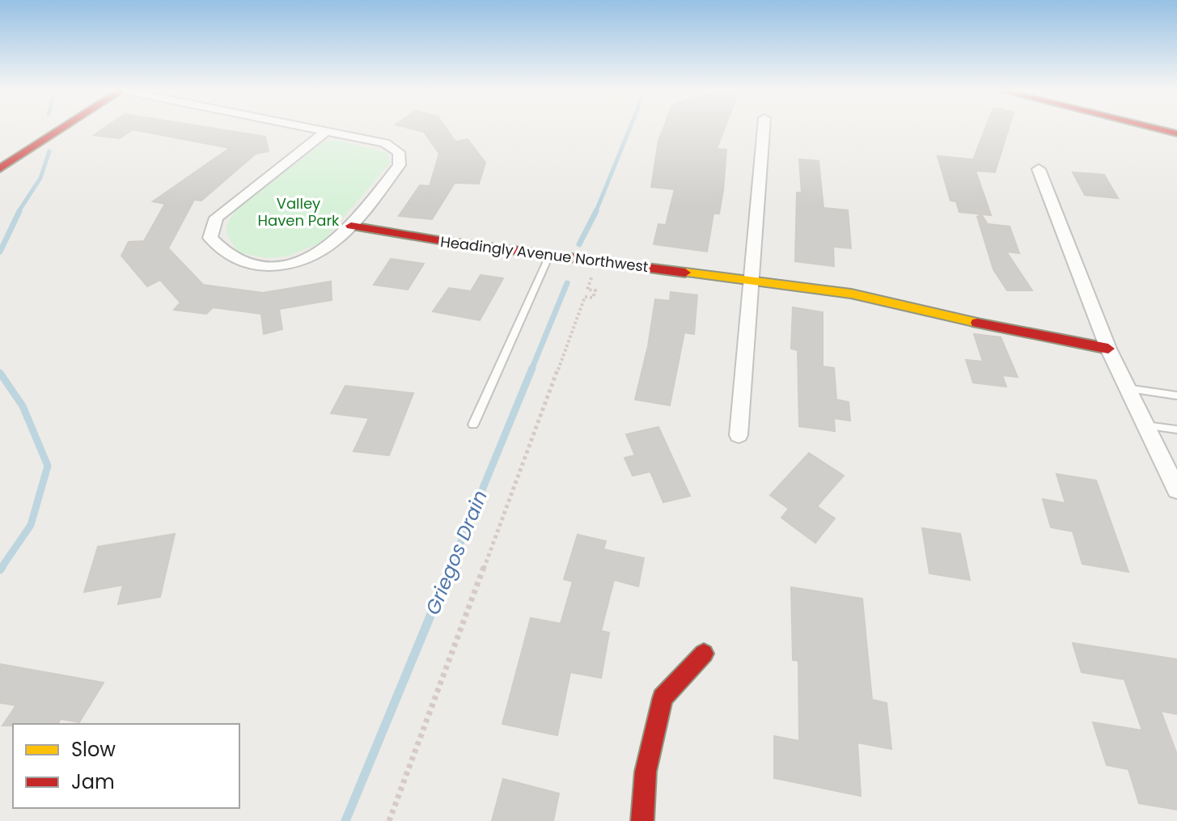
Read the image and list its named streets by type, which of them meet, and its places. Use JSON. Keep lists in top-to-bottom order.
{
  "streets": {
    "street": ["Headingly Avenue Northwest"]
  },
  "water": ["Griegos Drain"],
  "parks": ["Valley Haven Park"],
  "legend": ["Slow", "Jam"]
}
